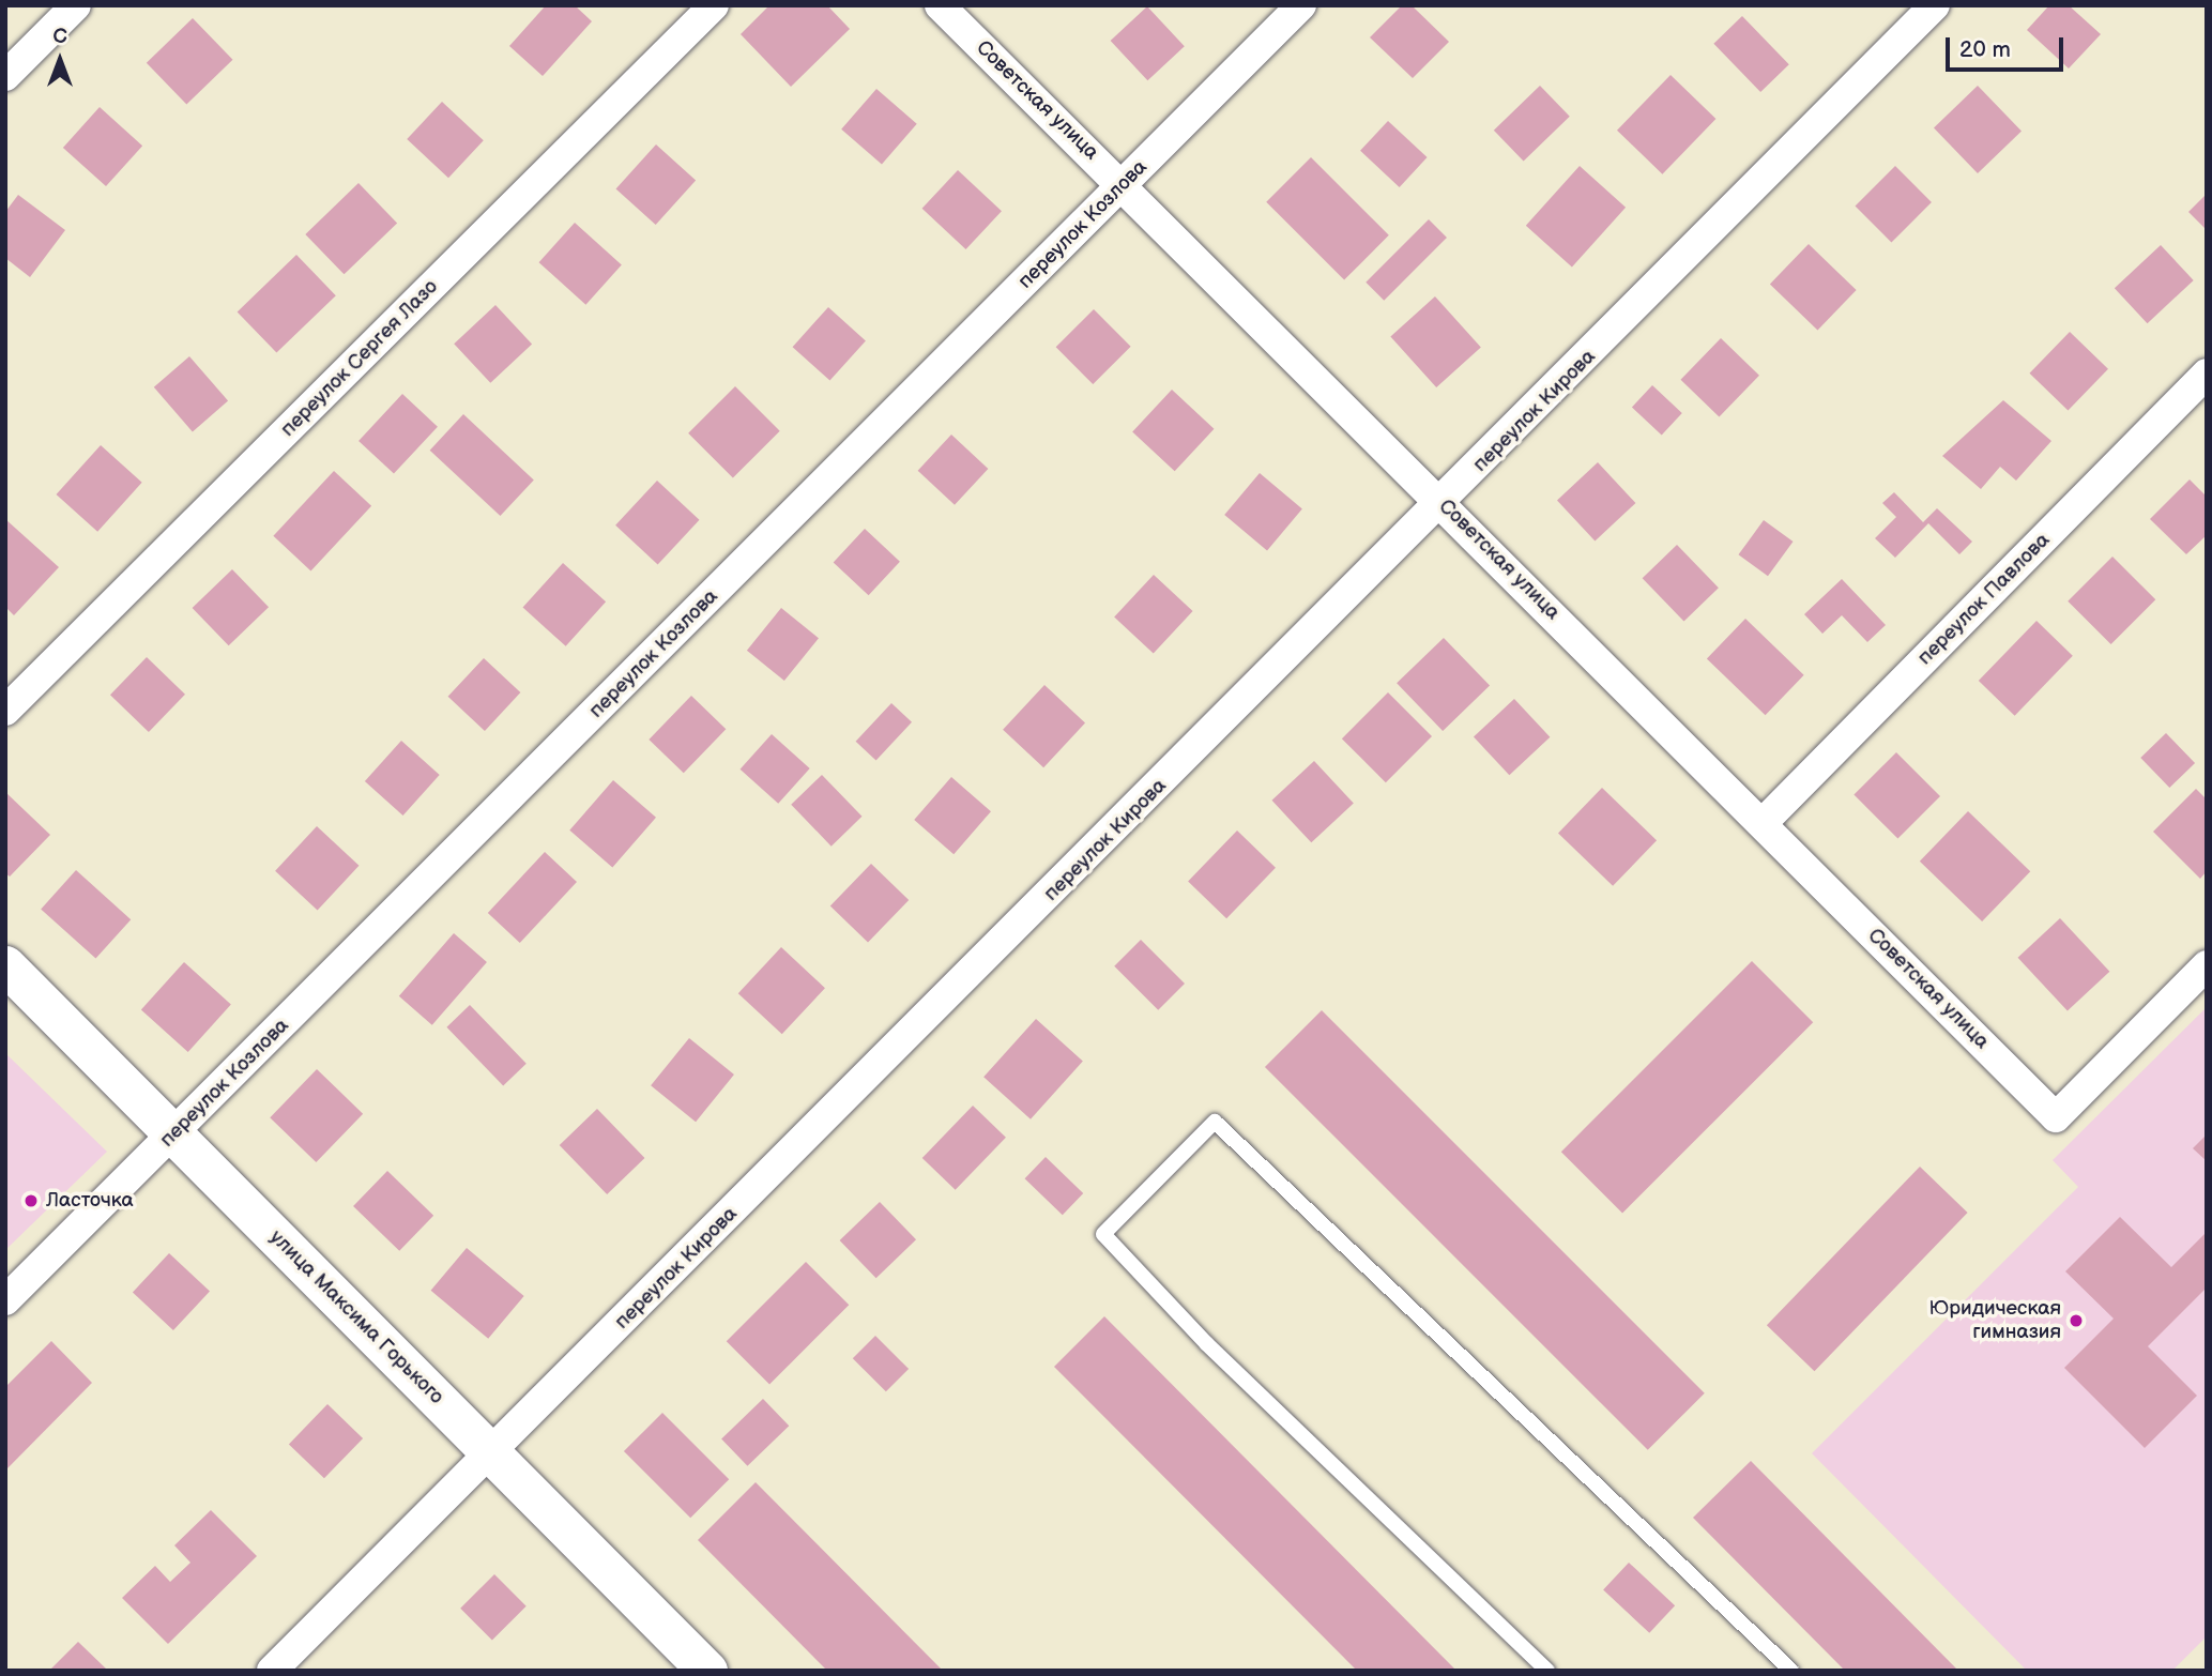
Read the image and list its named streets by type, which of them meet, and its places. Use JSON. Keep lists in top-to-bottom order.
{
  "streets": {
    "street": [
      "Советская улица",
      "переулок Козлова",
      "переулок Сергея Лазо",
      "переулок Кирова",
      "переулок Павлова",
      "улица Максима Горького"
    ]
  },
  "crossings": [
    ["Советская улица", "переулок Козлова"],
    ["Советская улица", "переулок Кирова"],
    ["Советская улица", "переулок Павлова"],
    ["переулок Козлова", "улица Максима Горького"],
    ["переулок Кирова", "улица Максима Горького"]
  ],
  "places": ["Ласточка", "Юридическая гимназия"],
  "scale_bar": "20 m",
  "north": "top"
}
